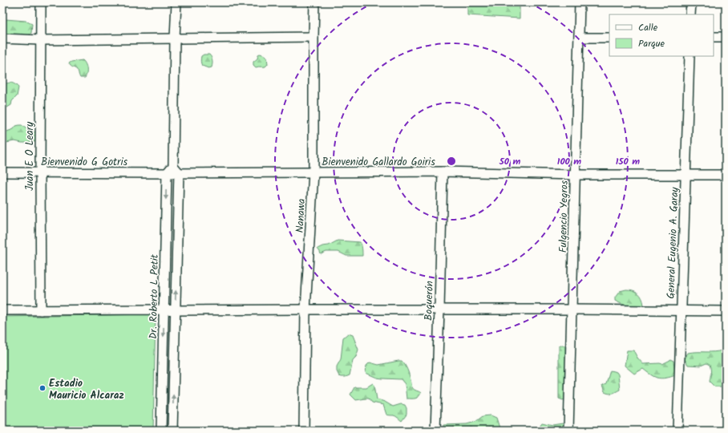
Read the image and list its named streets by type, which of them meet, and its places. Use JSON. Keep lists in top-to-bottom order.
{
  "streets": {
    "street": [
      "Juan E O Leary",
      "Bienvenido G Gotris",
      "Bienvenido Gallardo Goiris",
      "Nanawa",
      "Fulgencio Yegros",
      "General Eugenio A. Garay",
      "Dr. Roberto L Petit",
      "Boquerón"
    ]
  },
  "crossings": [
    ["Juan E O Leary", "Bienvenido G Gotris"],
    ["Bienvenido G Gotris", "Bienvenido Gallardo Goiris"],
    ["Bienvenido G Gotris", "Dr. Roberto L Petit"],
    ["Bienvenido Gallardo Goiris", "Nanawa"],
    ["Bienvenido Gallardo Goiris", "Fulgencio Yegros"],
    ["Bienvenido Gallardo Goiris", "General Eugenio A. Garay"],
    ["Bienvenido Gallardo Goiris", "Dr. Roberto L Petit"],
    ["Bienvenido Gallardo Goiris", "Boquerón"]
  ],
  "places": ["Estadio Mauricio Alcaraz"],
  "legend": ["Calle", "Parque"],
  "rings": ["50 m", "100 m", "150 m"]
}
